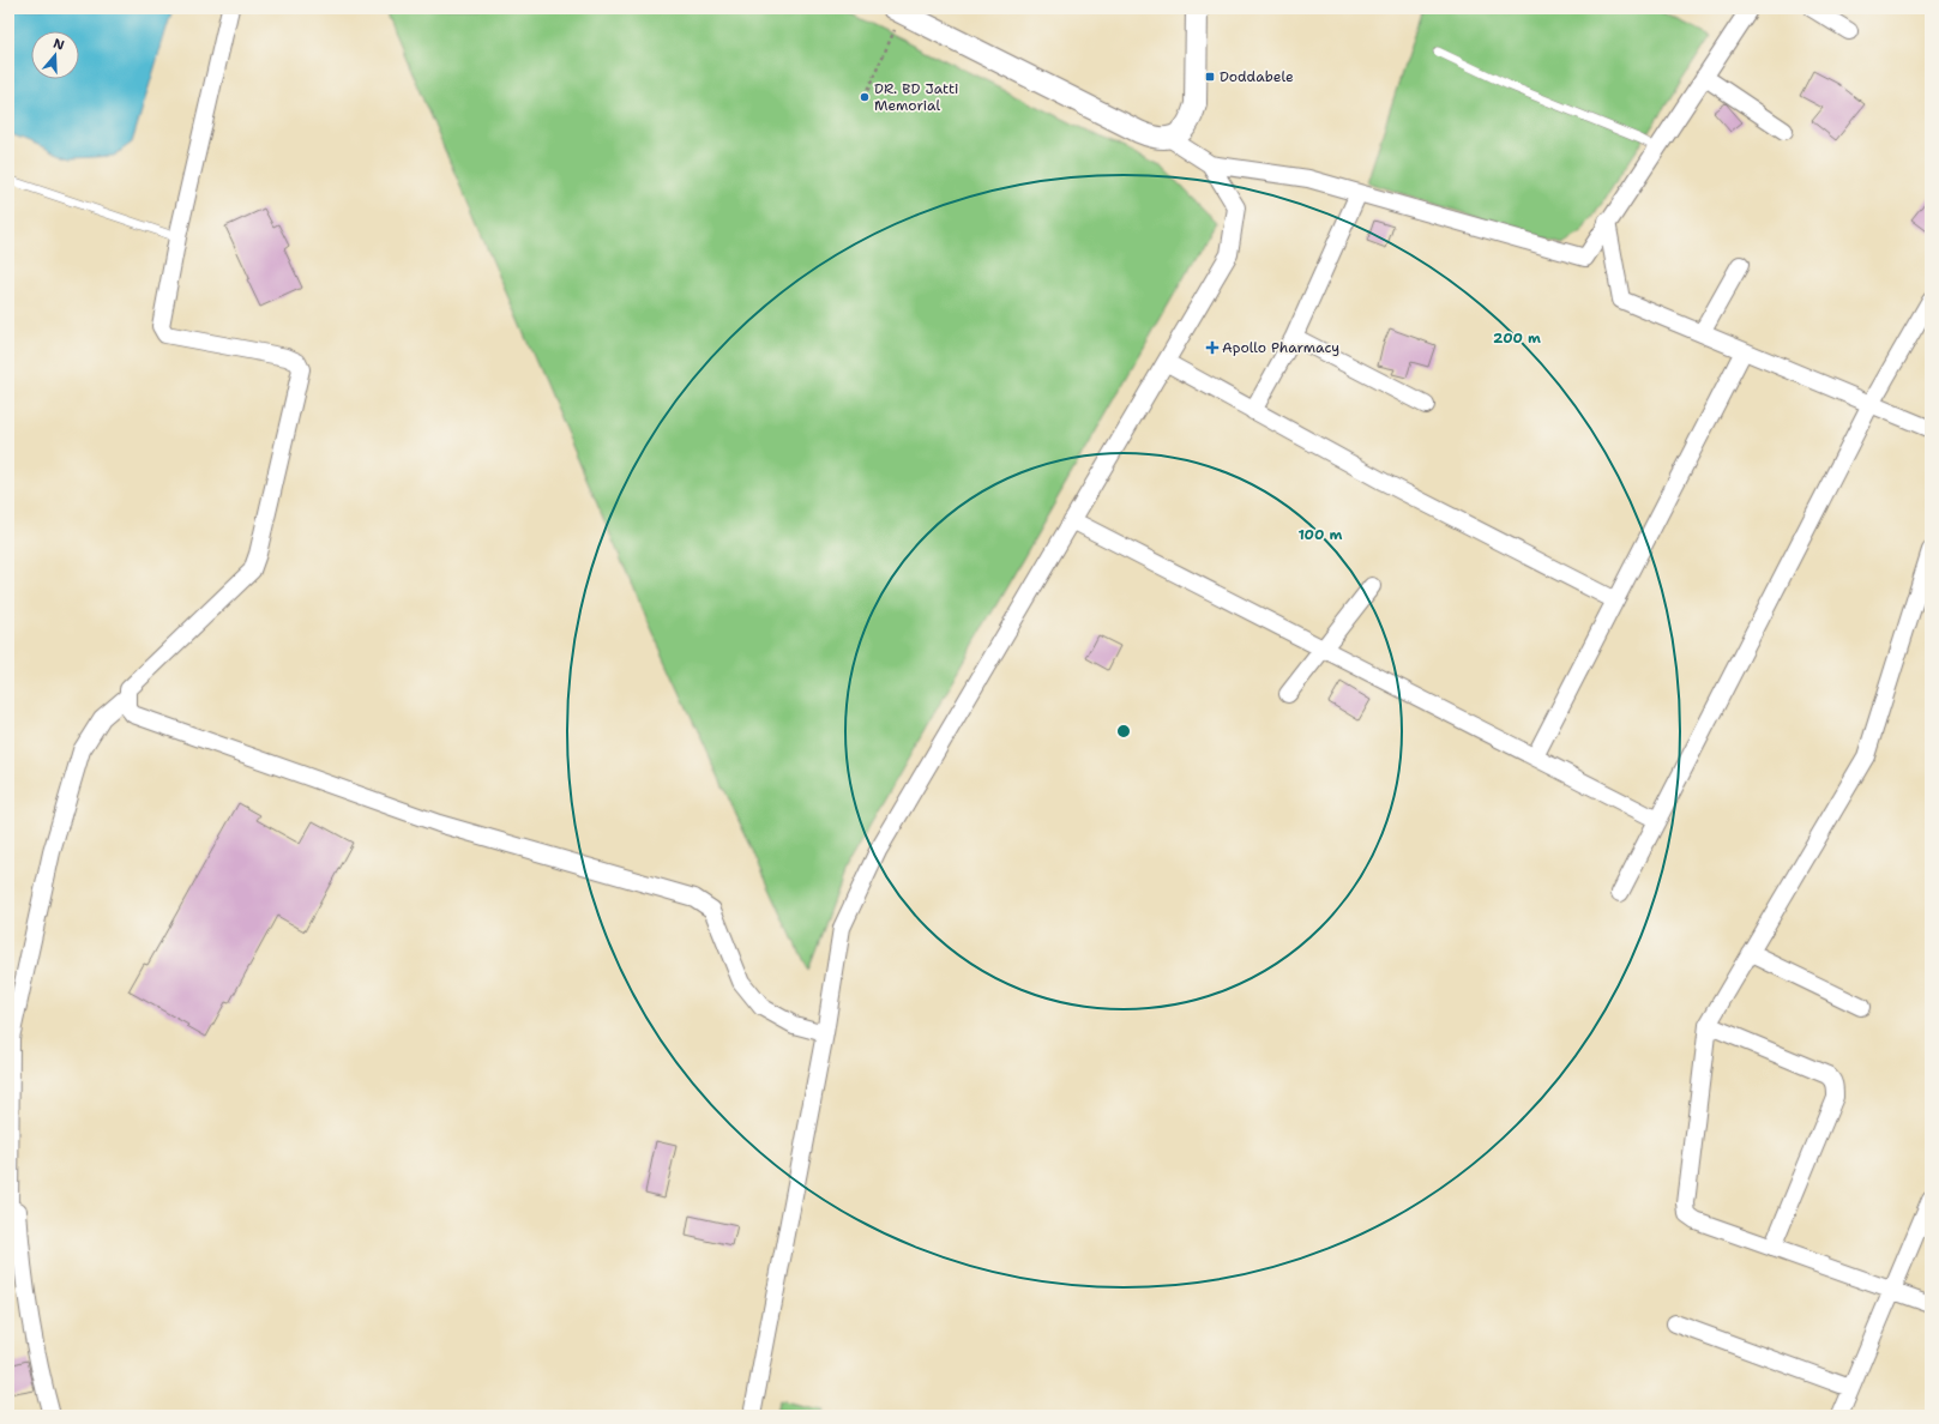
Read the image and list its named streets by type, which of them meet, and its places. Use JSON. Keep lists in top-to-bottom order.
{
  "places": {
    "transit": ["Doddabele"],
    "other": ["DR. BD Jatti Memorial"],
    "health": ["Apollo Pharmacy"]
  },
  "north": "top",
  "rings": ["200 m", "100 m"]
}
